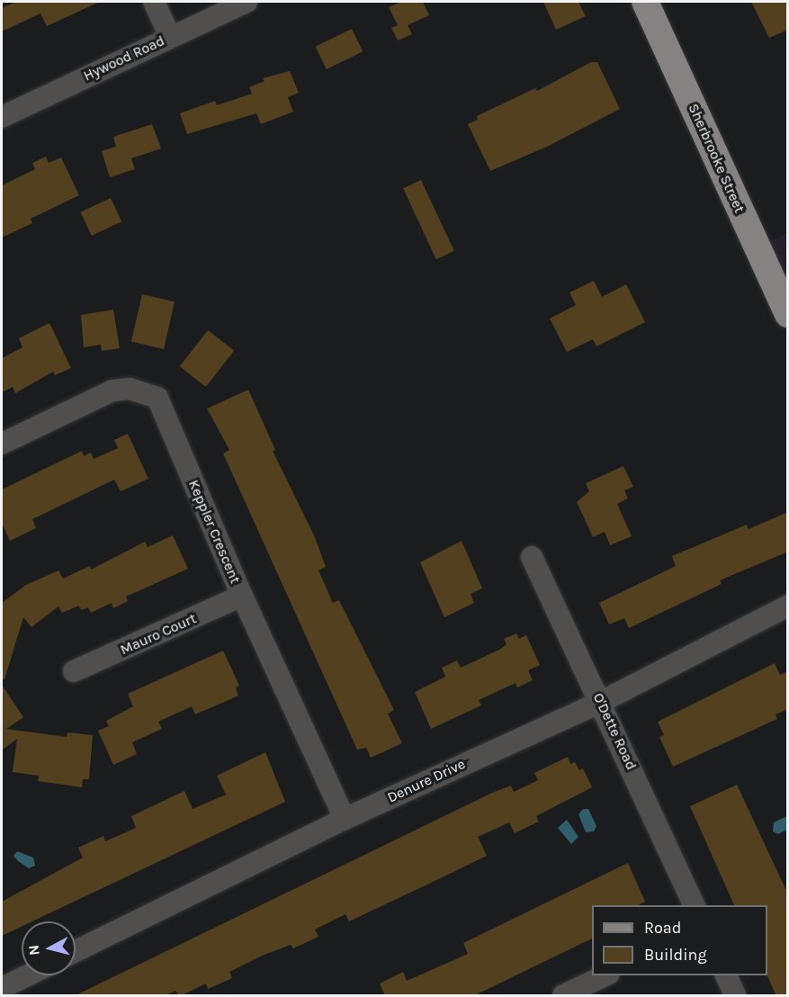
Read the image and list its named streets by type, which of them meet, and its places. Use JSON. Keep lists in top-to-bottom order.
{
  "streets": {
    "main road": ["Sherbrooke Street"],
    "street": [
      "Hywood Road",
      "Keppler Crescent",
      "Mauro Court",
      "O'Dette Road",
      "Denure Drive"
    ]
  },
  "crossings": [
    ["Keppler Crescent", "Mauro Court"],
    ["Keppler Crescent", "Denure Drive"],
    ["O'Dette Road", "Denure Drive"]
  ],
  "legend": ["Road", "Building"],
  "north": "left"
}
